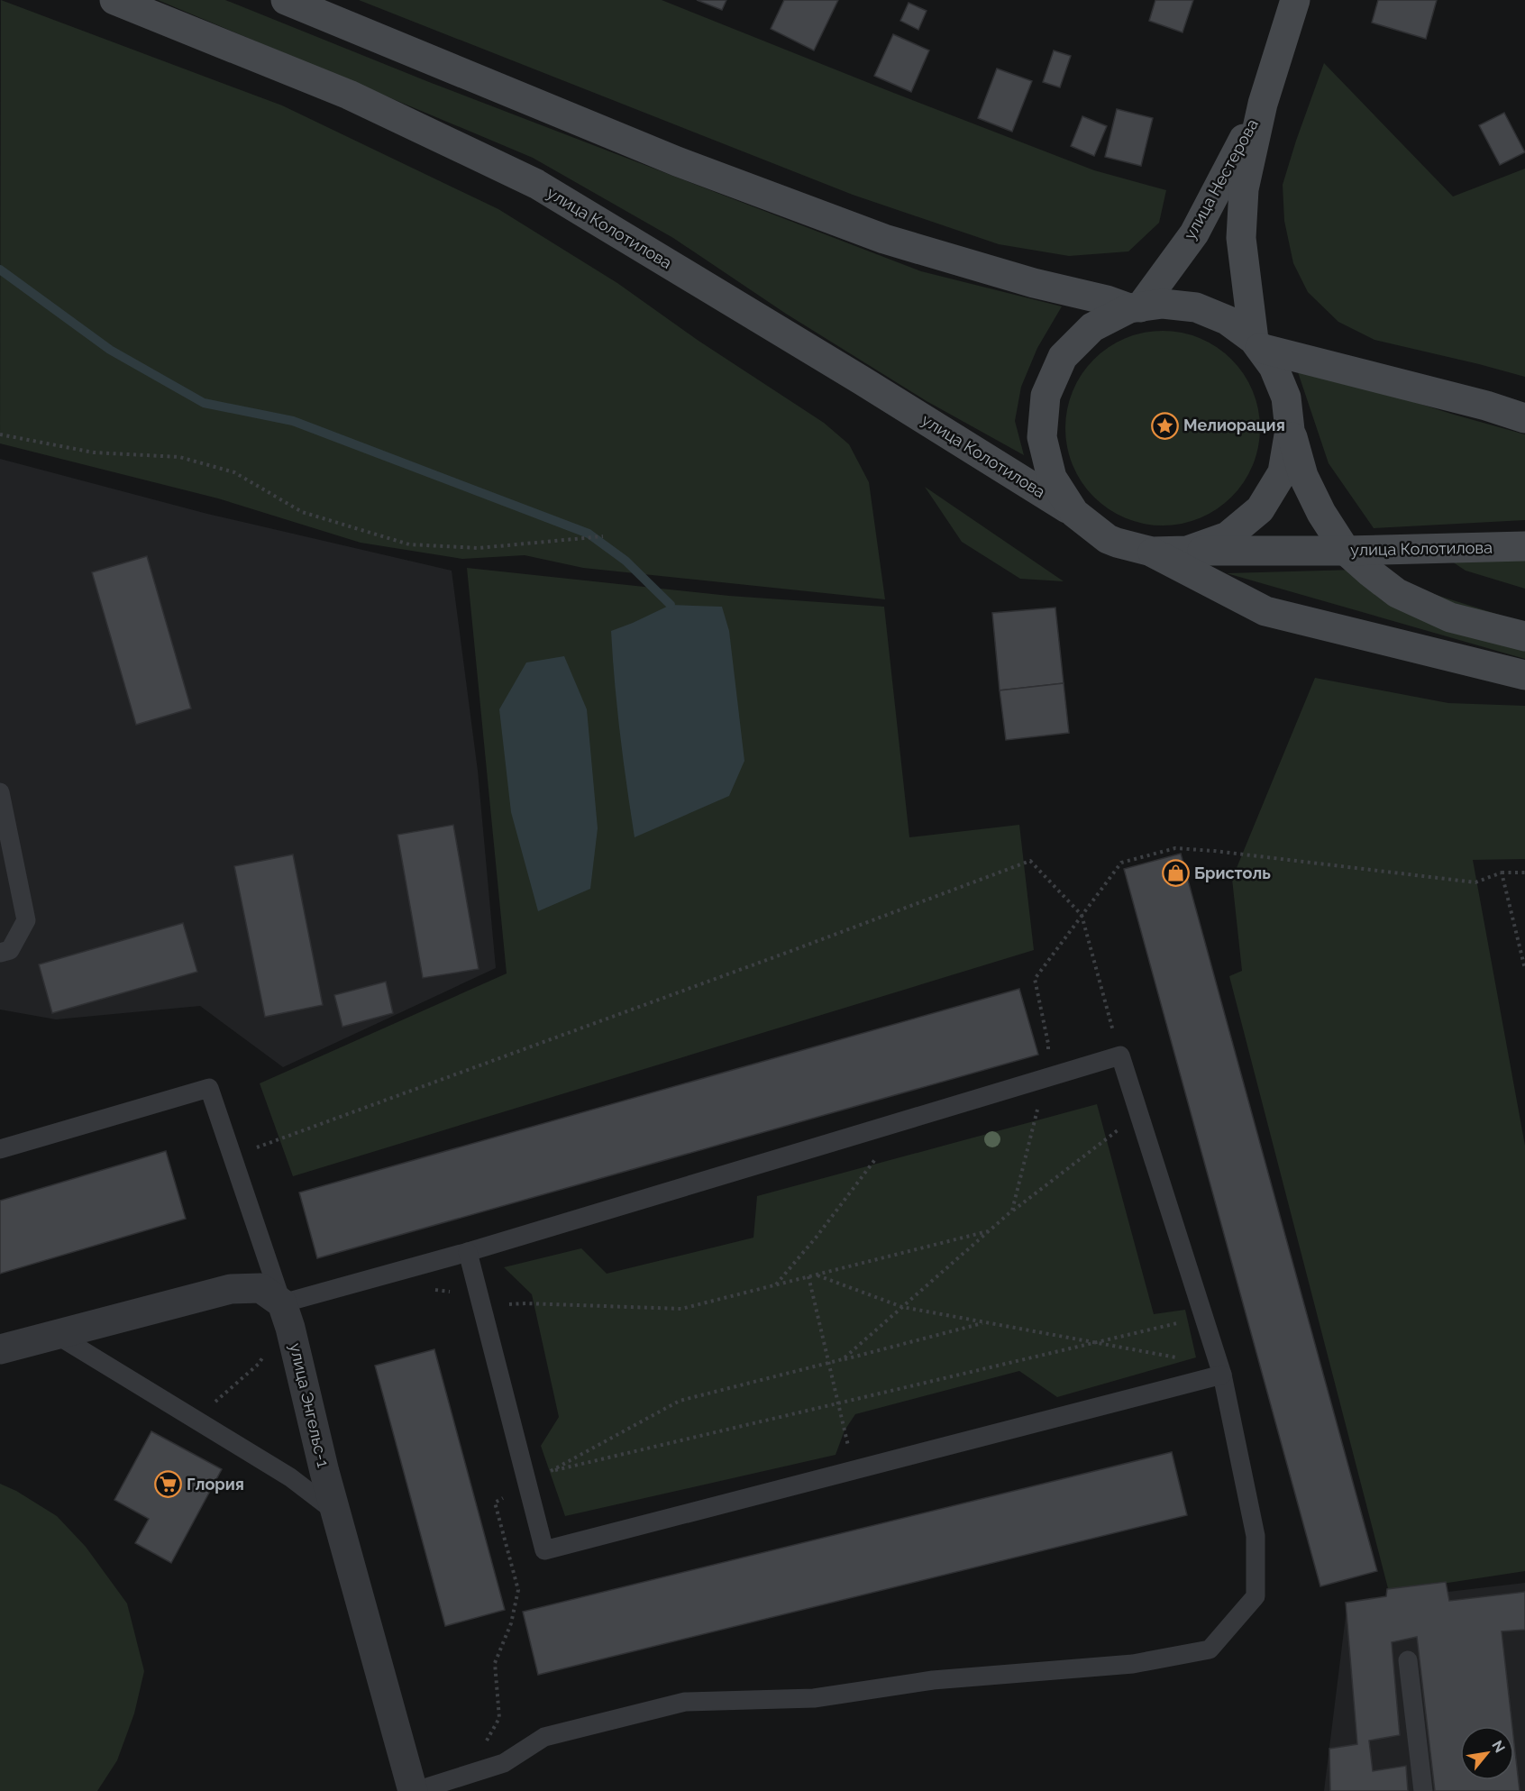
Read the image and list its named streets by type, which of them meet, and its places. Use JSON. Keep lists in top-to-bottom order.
{
  "streets": {
    "main road": ["улица Нестерова", "улица Колотилова"],
    "street": ["улица Энгельс-1"]
  },
  "crossings": [
    ["улица Нестерова", "улица Колотилова"]
  ],
  "places": {
    "place": ["Мелиорация"],
    "shop": ["Бристоль"],
    "supermarket": ["Глория"]
  },
  "north": "top right"
}
